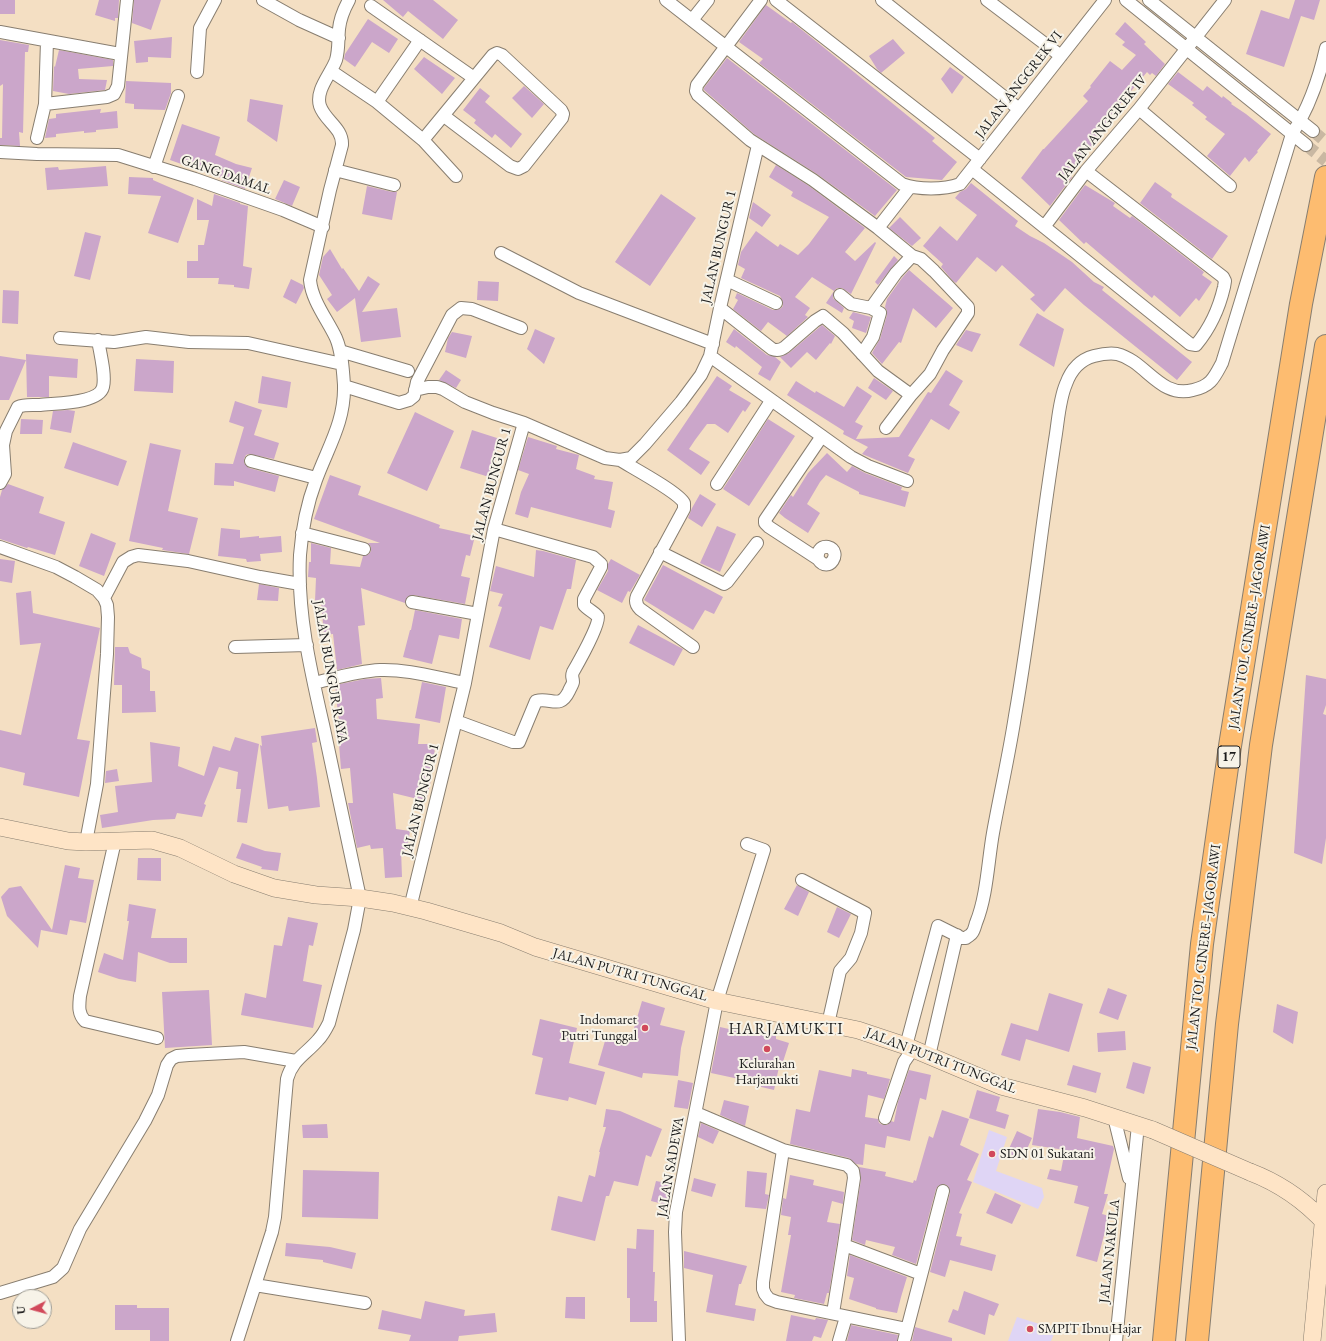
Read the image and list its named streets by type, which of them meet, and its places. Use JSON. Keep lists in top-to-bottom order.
{
  "streets": {
    "highway": ["JALAN TOL CINERE–JAGORAWI", "17"],
    "street": [
      "JALAN ANGGREK VI",
      "JALAN ANGGREK IV",
      "GANG DAMAL",
      "JALAN BUNGUR 1",
      "JALAN BUNGUR RAYA",
      "JALAN PUTRI TUNGGAL",
      "JALAN SADEWA",
      "JALAN NAKULA"
    ]
  },
  "crossings": [
    ["GANG DAMAL", "JALAN BUNGUR RAYA"],
    ["JALAN BUNGUR 1", "JALAN PUTRI TUNGGAL"],
    ["JALAN BUNGUR RAYA", "JALAN PUTRI TUNGGAL"],
    ["JALAN PUTRI TUNGGAL", "JALAN SADEWA"],
    ["JALAN PUTRI TUNGGAL", "JALAN NAKULA"]
  ],
  "districts": ["HARJAMUKTI"],
  "places": [
    "Indomaret Putri Tunggal",
    "Kelurahan Harjamukti",
    "SDN 01 Sukatani",
    "SMPIT Ibnu Hajar"
  ],
  "north": "left"
}
